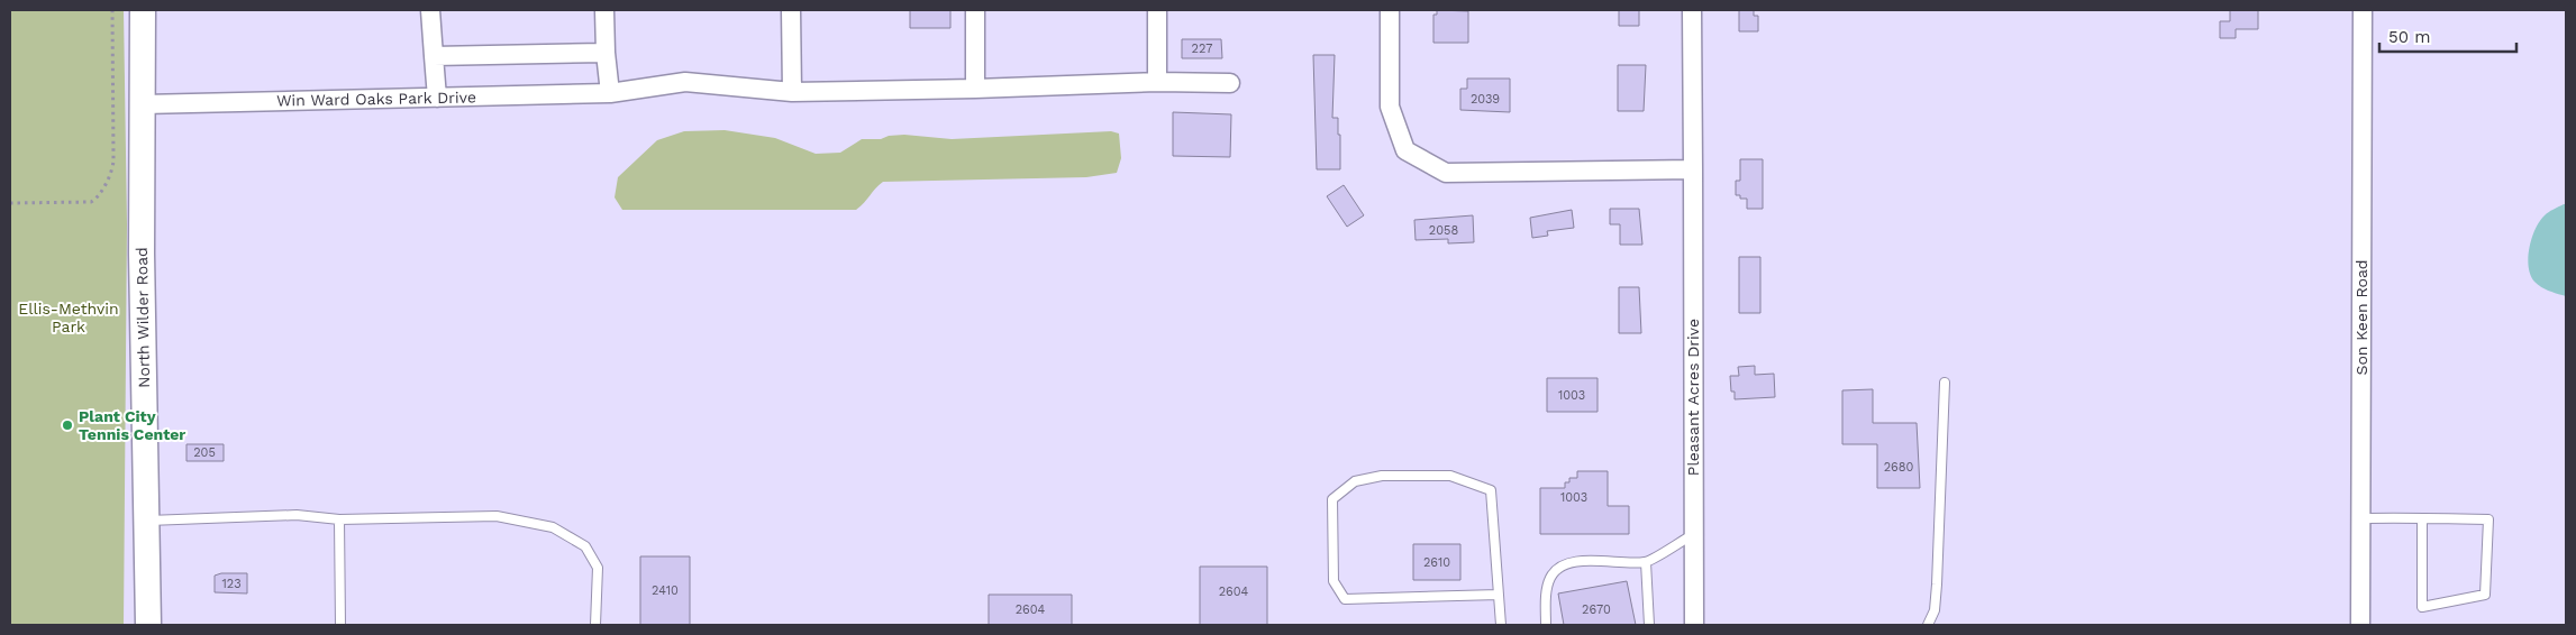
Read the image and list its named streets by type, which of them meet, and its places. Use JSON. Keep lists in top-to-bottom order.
{
  "streets": {
    "street": [
      "Win Ward Oaks Park Drive",
      "North Wilder Road",
      "Son Keen Road",
      "Pleasant Acres Drive"
    ]
  },
  "crossings": [
    ["Win Ward Oaks Park Drive", "North Wilder Road"]
  ],
  "parks": ["Ellis-Methvin Park"],
  "places": ["Plant City Tennis Center"],
  "house_numbers": [
    "227",
    "2039",
    "2058",
    "1003",
    "205",
    "2680",
    "1003",
    "2610",
    "123",
    "2410",
    "2604",
    "2604",
    "2670"
  ],
  "scale_bar": "50 m"
}
